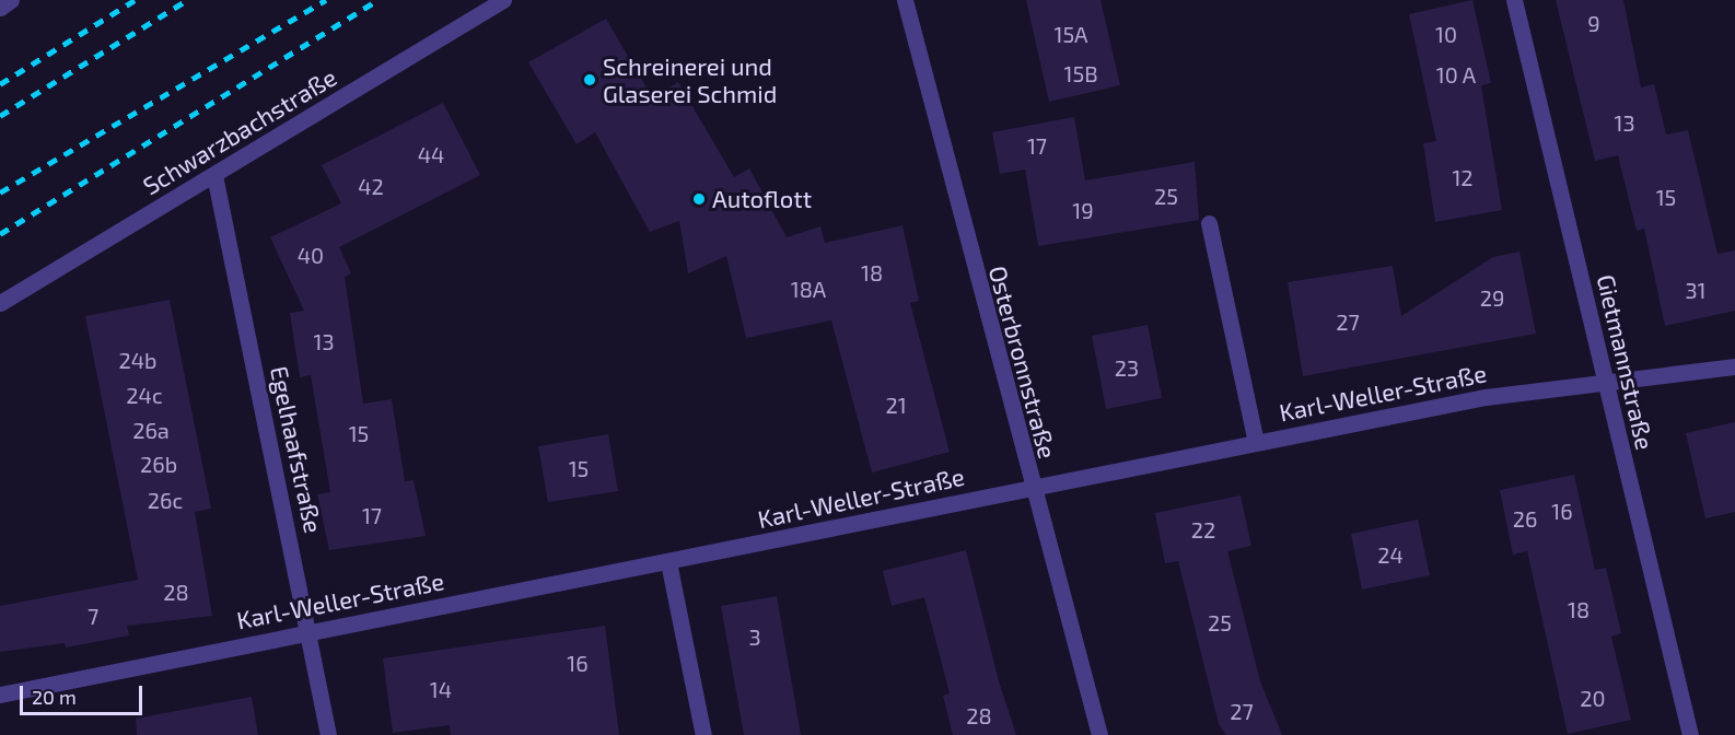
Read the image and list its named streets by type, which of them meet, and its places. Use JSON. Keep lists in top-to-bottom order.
{
  "streets": {
    "street": [
      "Schwarzbachstraße",
      "Osterbronnstraße",
      "Gietmannstraße",
      "Karl-Weller-Straße",
      "Egelhaafstraße"
    ]
  },
  "crossings": [
    ["Schwarzbachstraße", "Egelhaafstraße"],
    ["Osterbronnstraße", "Karl-Weller-Straße"],
    ["Gietmannstraße", "Karl-Weller-Straße"],
    ["Karl-Weller-Straße", "Egelhaafstraße"]
  ],
  "places": ["Schreinerei und Glaserei Schmid", "Autoflott"],
  "house_numbers": [
    "9",
    "15A",
    "10",
    "15B",
    "10 A",
    "13",
    "17",
    "44",
    "12",
    "42",
    "25",
    "15",
    "19",
    "40",
    "18",
    "18A",
    "31",
    "29",
    "27",
    "13",
    "24b",
    "23",
    "24c",
    "21",
    "26a",
    "15",
    "26b",
    "15",
    "26c",
    "16",
    "17",
    "26",
    "22",
    "24",
    "28",
    "18",
    "7",
    "25",
    "3",
    "16",
    "14",
    "20",
    "27",
    "28"
  ],
  "scale_bar": "20 m"
}
